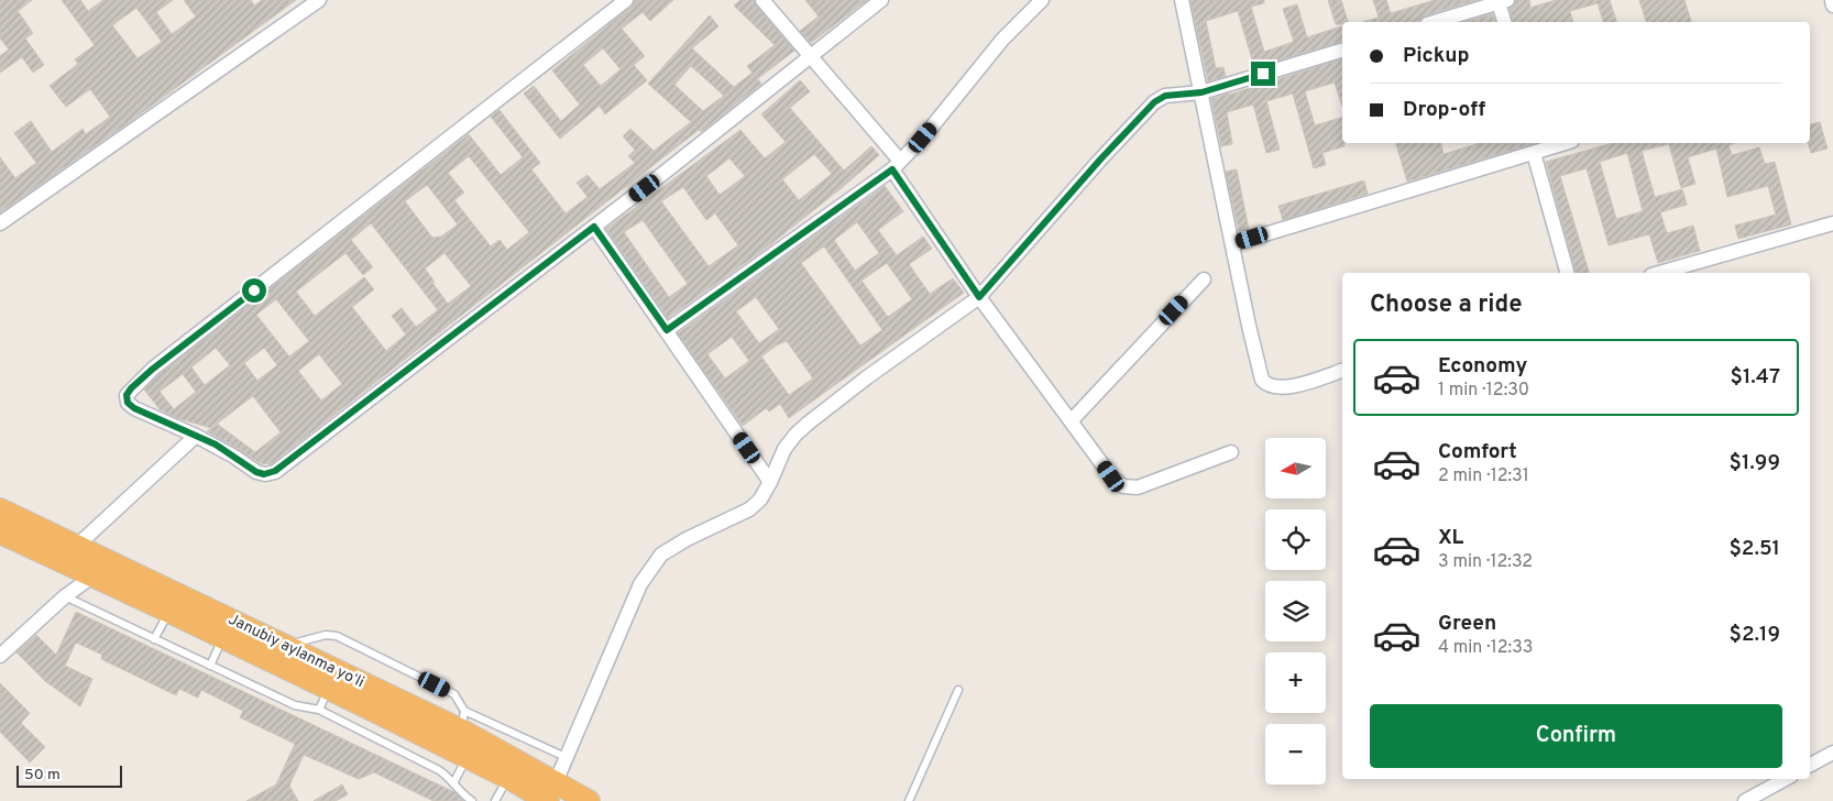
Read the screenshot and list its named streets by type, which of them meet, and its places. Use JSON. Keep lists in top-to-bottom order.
{
  "streets": {
    "highway": ["Janubiy aylanma yoʻli"]
  },
  "scale_bar": "50 m",
  "north": "left",
  "page": {
    "banner": ["Pickup", "Drop-off"],
    "heading": "Choose a ride",
    "list": [
      {
        "name": "Economy",
        "note": "1 min · 12:30",
        "value": "$1.47"
      },
      {
        "name": "Comfort",
        "note": "2 min · 12:31",
        "value": "$1.99"
      },
      {
        "name": "XL",
        "note": "3 min · 12:32",
        "value": "$2.51"
      },
      {
        "name": "Green",
        "note": "4 min · 12:33",
        "value": "$2.19"
      }
    ],
    "map_buttons": ["+", "−"],
    "buttons": "Confirm",
    "scale": "50 m"
  }
}
